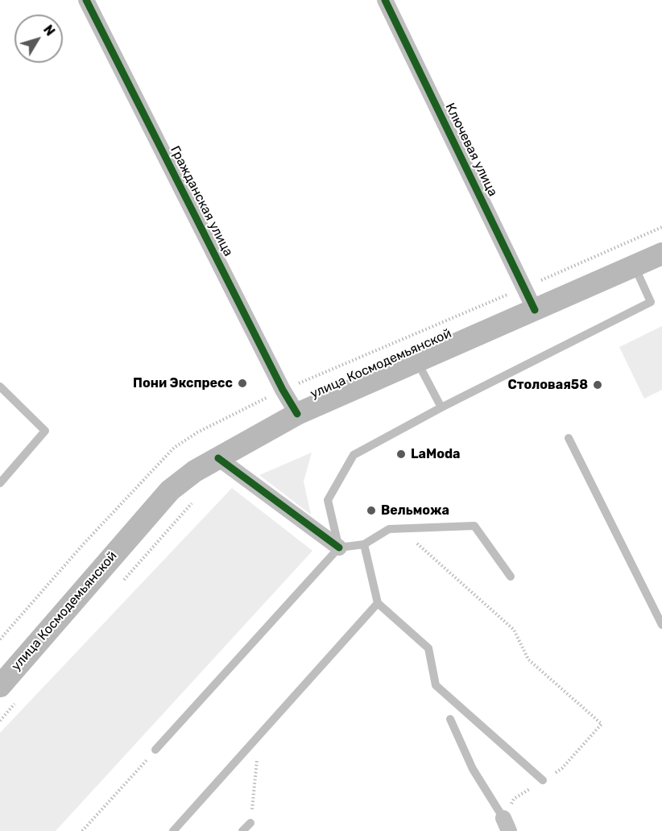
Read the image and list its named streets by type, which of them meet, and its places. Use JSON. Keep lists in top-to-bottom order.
{
  "streets": {
    "main road": ["улица Космодемьянской"],
    "street": ["Ключевая улица", "Гражданская улица"]
  },
  "crossings": [
    ["Ключевая улица", "улица Космодемьянской"],
    ["Гражданская улица", "улица Космодемьянской"]
  ],
  "places": [
    "Пони Экспресс",
    "Столовая58",
    "LaModa",
    "Вельможа"
  ],
  "north": "top right"
}
